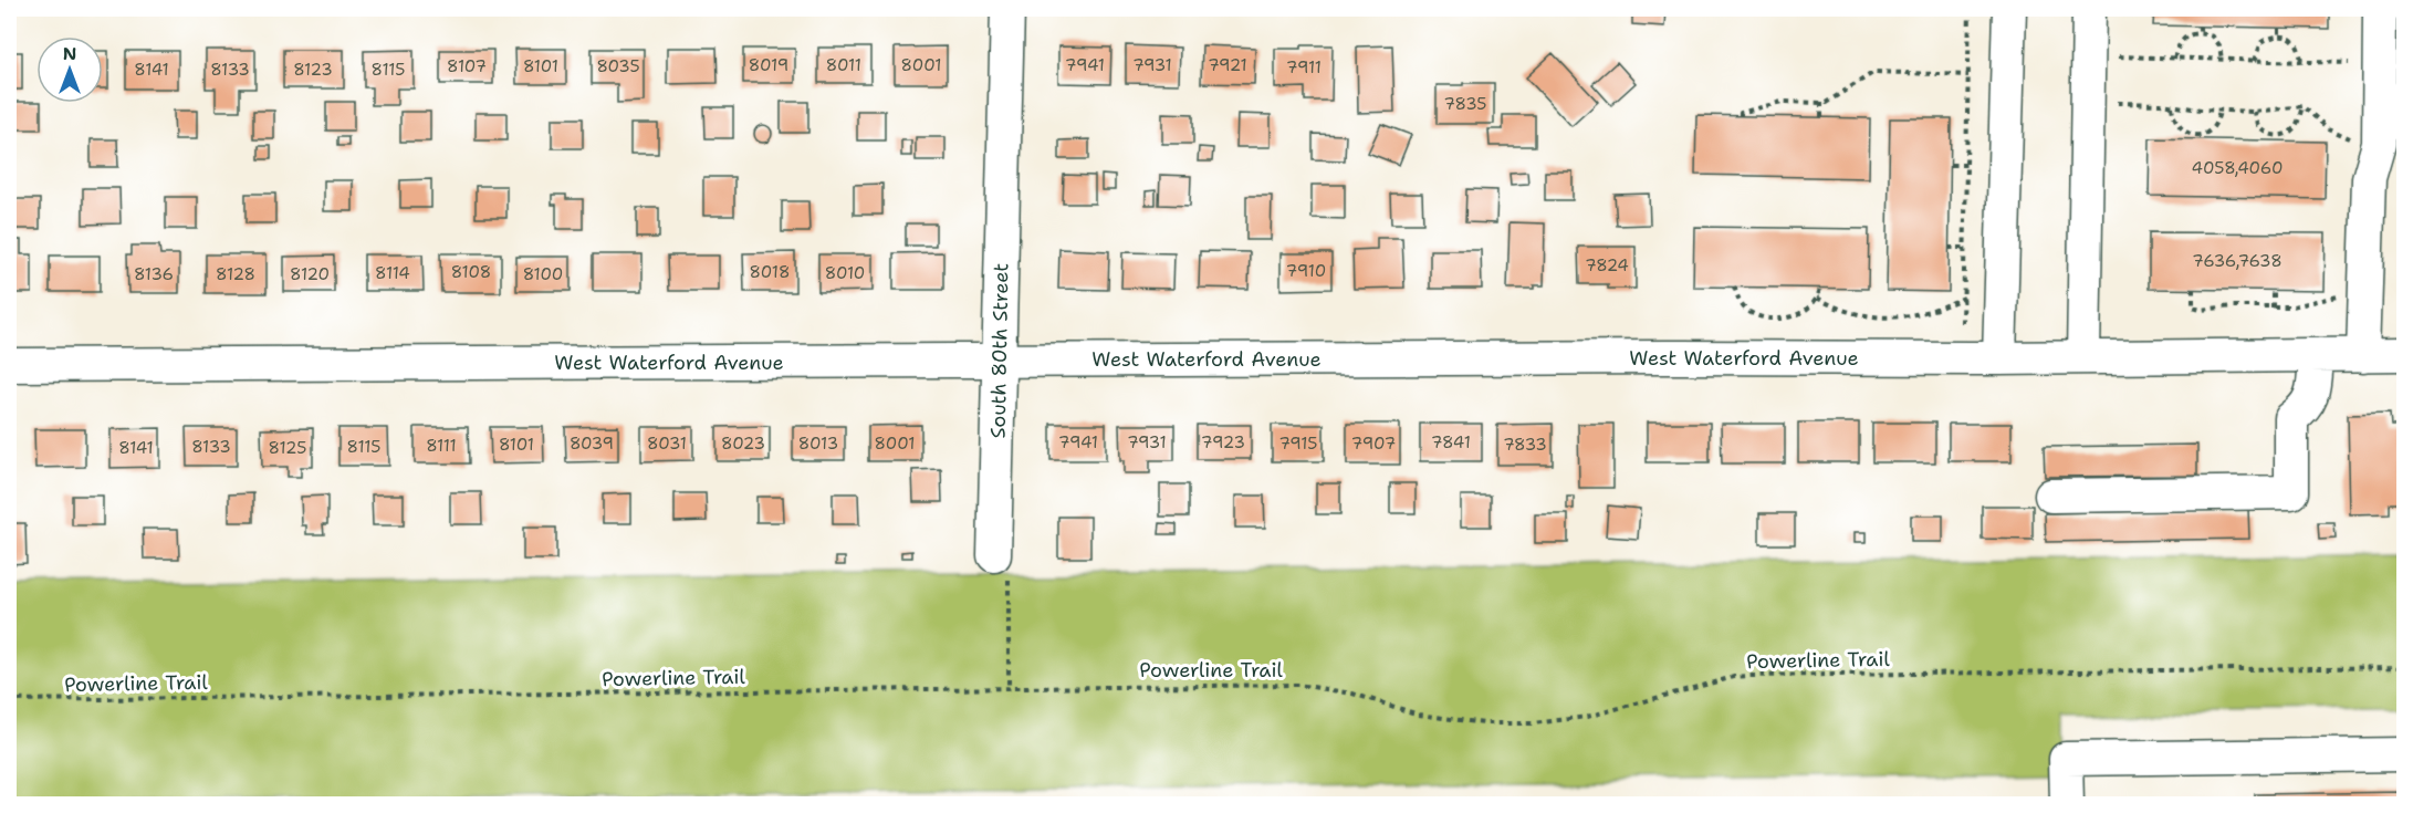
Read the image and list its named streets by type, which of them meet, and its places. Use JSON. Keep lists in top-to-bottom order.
{
  "streets": {
    "street": ["South 80th Street", "West Waterford Avenue"],
    "path": ["Powerline Trail"]
  },
  "crossings": [
    ["South 80th Street", "West Waterford Avenue"]
  ],
  "house_numbers": [
    "8019",
    "8011",
    "8001",
    "7941",
    "7931",
    "7921",
    "8107",
    "8101",
    "8035",
    "7911",
    "8141",
    "8133",
    "8123",
    "8115",
    "7835",
    "4058,4060",
    "7636,7638",
    "7824",
    "7910",
    "8108",
    "8018",
    "8114",
    "8010",
    "8136",
    "8128",
    "8120",
    "8100",
    "7941",
    "7931",
    "7923",
    "7841",
    "8039",
    "8031",
    "8023",
    "8013",
    "8001",
    "7915",
    "7907",
    "8101",
    "7833",
    "8111",
    "8133",
    "8115",
    "8141",
    "8125"
  ],
  "north": "top"
}
